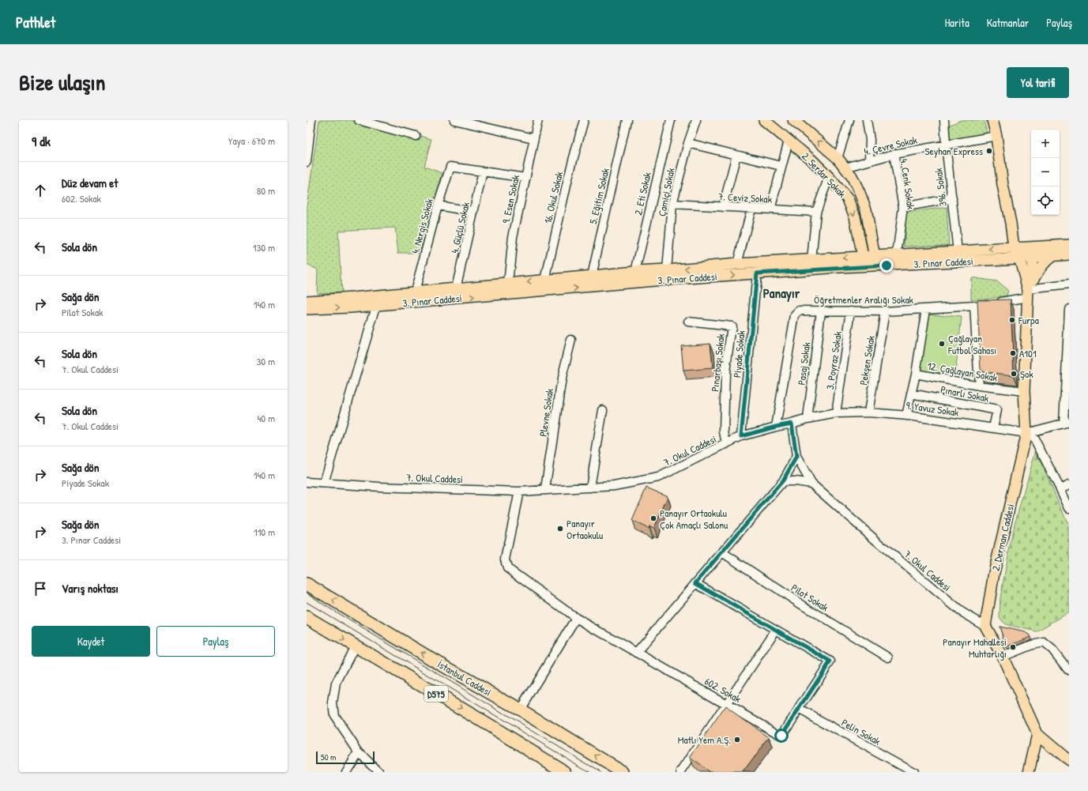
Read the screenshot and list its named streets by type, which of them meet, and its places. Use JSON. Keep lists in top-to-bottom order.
{
  "streets": {
    "highway": ["İstanbul Caddesi", "D575"],
    "main road": ["2. Serdar Sokak", "3. Pınar Caddesi", "2. Derman Caddesi"],
    "street": [
      "4. Çevre Sokak",
      "4. Cenk Sokak",
      "396. Sokak",
      "Çamiçi Sokak",
      "2. Eti Sokak",
      "5. Eğitim Sokak",
      "16. Okul Sokak",
      "7. Ceviz Sokak",
      "9. Esen Sokak",
      "4. Nergis Sokak",
      "4. Güçlü Sokak",
      "Öğretmenler Aralığı Sokak",
      "Piyade Sokak",
      "3. Poyraz Sokak",
      "Pekşen Sokak",
      "Pınarbaşı Sokak",
      "Pasaj Sokak",
      "12. Çağlayan Sokak",
      "Pınarlı Sokak",
      "9. Yavuz Sokak",
      "Plevne Sokak",
      "7. Okul Caddesi",
      "Pilot Sokak",
      "602. Sokak",
      "Pelin Sokak"
    ]
  },
  "crossings": [
    ["4. Çevre Sokak", "2. Serdar Sokak"],
    ["4. Çevre Sokak", "4. Cenk Sokak"],
    ["4. Çevre Sokak", "396. Sokak"],
    ["2. Serdar Sokak", "3. Pınar Caddesi"],
    ["Çamiçi Sokak", "7. Ceviz Sokak"],
    ["Çamiçi Sokak", "3. Pınar Caddesi"],
    ["2. Eti Sokak", "3. Pınar Caddesi"],
    ["5. Eğitim Sokak", "3. Pınar Caddesi"],
    ["16. Okul Sokak", "3. Pınar Caddesi"],
    ["9. Esen Sokak", "3. Pınar Caddesi"],
    ["4. Nergis Sokak", "4. Güçlü Sokak"],
    ["4. Nergis Sokak", "3. Pınar Caddesi"],
    ["4. Güçlü Sokak", "3. Pınar Caddesi"],
    ["3. Pınar Caddesi", "Piyade Sokak"],
    ["Öğretmenler Aralığı Sokak", "3. Poyraz Sokak"],
    ["Öğretmenler Aralığı Sokak", "Pekşen Sokak"],
    ["Öğretmenler Aralığı Sokak", "Pasaj Sokak"],
    ["Öğretmenler Aralığı Sokak", "7. Okul Caddesi"],
    ["Öğretmenler Aralığı Sokak", "2. Derman Caddesi"],
    ["Piyade Sokak", "7. Okul Caddesi"],
    ["3. Poyraz Sokak", "9. Yavuz Sokak"],
    ["Pekşen Sokak", "9. Yavuz Sokak"],
    ["Pınarbaşı Sokak", "7. Okul Caddesi"],
    ["Pasaj Sokak", "9. Yavuz Sokak"],
    ["12. Çağlayan Sokak", "2. Derman Caddesi"],
    ["Pınarlı Sokak", "9. Yavuz Sokak"],
    ["9. Yavuz Sokak", "7. Okul Caddesi"],
    ["9. Yavuz Sokak", "2. Derman Caddesi"],
    ["Plevne Sokak", "7. Okul Caddesi"],
    ["7. Okul Caddesi", "2. Derman Caddesi"],
    ["7. Okul Caddesi", "602. Sokak"],
    ["602. Sokak", "Pelin Sokak"]
  ],
  "districts": ["Panayır"],
  "places": [
    "Seyhan Express",
    "Furpa",
    "Çağlayan Futbol Sahası",
    "A101",
    "Şok",
    "Panayır Ortaokulu Çok Amaçlı Salonu",
    "Panayır Ortaokulu",
    "Panayır Mahallesi Muhtarlığı",
    "Matlı Yem A.Ş."
  ],
  "scale_bar": "50 m",
  "page": {
    "header": "Pathlet",
    "nav": ["Harita", "Katmanlar", "Paylaş"],
    "title": "Bize ulaşın",
    "buttons": [
      "Yol tarifi",
      ["Kaydet", "Paylaş"]
    ],
    "heading": ["9 dk", "Yaya · 670 m"],
    "map_buttons": ["+", "−"],
    "list": [
      ["Düz devam et", "602. Sokak", "80 m"],
      ["Sola dön", "130 m"],
      ["Sağa dön", "Pilot Sokak", "140 m"],
      ["Sola dön", "7. Okul Caddesi", "30 m"],
      ["Sola dön", "7. Okul Caddesi", "40 m"],
      ["Sağa dön", "Piyade Sokak", "140 m"],
      ["Sağa dön", "3. Pınar Caddesi", "110 m"],
      "Varış noktası"
    ],
    "scale": "50 m"
  }
}
